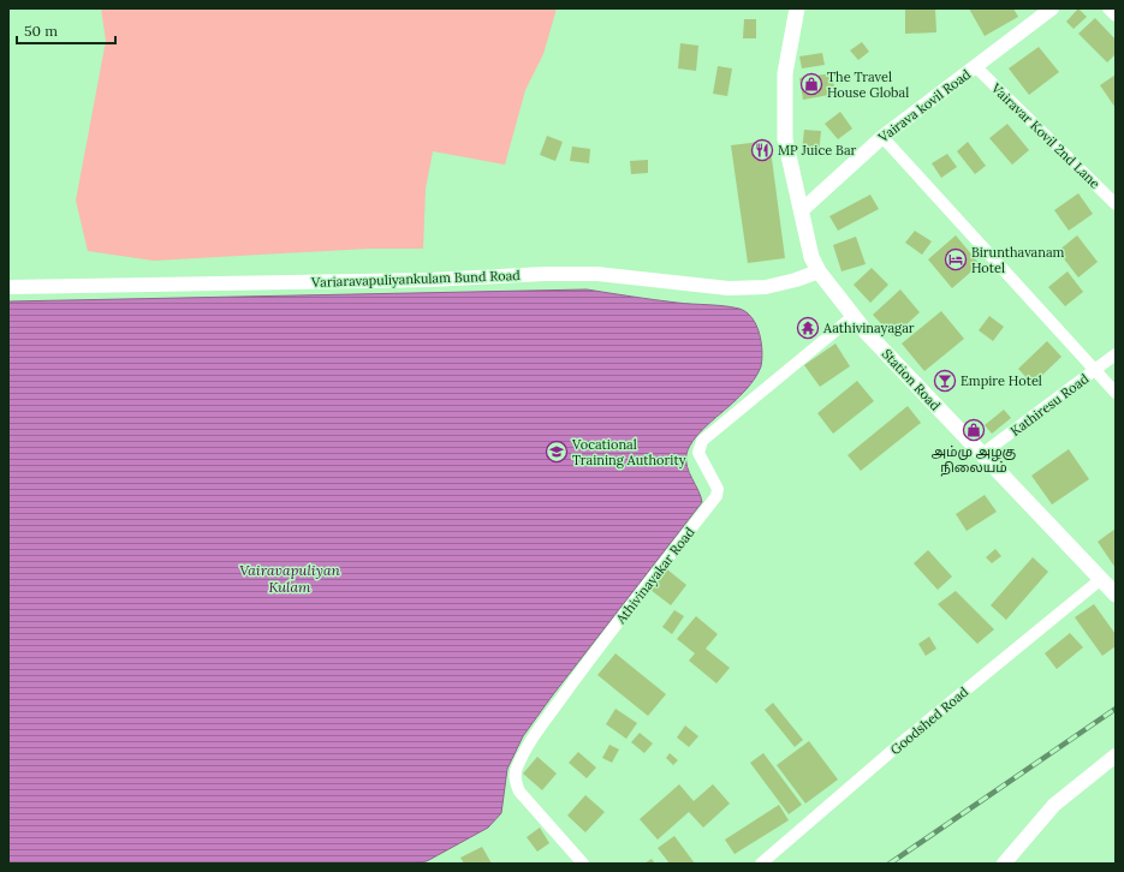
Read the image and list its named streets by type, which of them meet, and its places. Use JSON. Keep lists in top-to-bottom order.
{
  "streets": {
    "main road": ["Station Road"],
    "street": [
      "Vairava kovil Road",
      "Vairavar Kovil 2nd Lane",
      "Variaravapuliyankulam Bund Road",
      "Kathiresu Road",
      "Athivinayakar Road",
      "Goodshed Road"
    ]
  },
  "crossings": [
    ["Vairava kovil Road", "Vairavar Kovil 2nd Lane"],
    ["Vairava kovil Road", "Station Road"],
    ["Variaravapuliyankulam Bund Road", "Station Road"],
    ["Station Road", "Kathiresu Road"],
    ["Station Road", "Athivinayakar Road"],
    ["Station Road", "Goodshed Road"]
  ],
  "water": ["Vairavapuliyan Kulam"],
  "places": {
    "shop": ["The Travel House Global", "அம்மு அழகு நிலையம்"],
    "restaurant": ["MP Juice Bar"],
    "hotel": ["Birunthavanam Hotel"],
    "temple": ["Aathivinayagar"],
    "bar": ["Empire Hotel"],
    "school or university": ["Vocational Training Authority"]
  },
  "scale_bar": "50 m"
}
